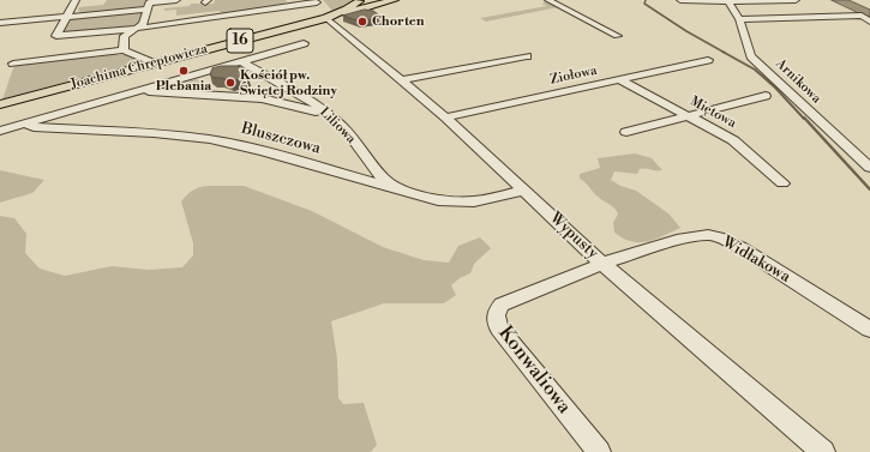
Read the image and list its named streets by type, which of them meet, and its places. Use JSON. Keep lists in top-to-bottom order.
{
  "streets": {
    "main road": ["16", "Joachima Chreptowicza"],
    "street": [
      "Ziołowa",
      "Arnikowa",
      "Miętowa",
      "Liliowa",
      "Bluszczowa",
      "Wypusty",
      "Widłakowa",
      "Konwaliowa"
    ]
  },
  "crossings": [
    ["Joachima Chreptowicza", "Wypusty"],
    ["Ziołowa", "Miętowa"],
    ["Ziołowa", "Wypusty"],
    ["Liliowa", "Bluszczowa"],
    ["Bluszczowa", "Wypusty"],
    ["Wypusty", "Widłakowa"],
    ["Wypusty", "Konwaliowa"],
    ["Widłakowa", "Konwaliowa"]
  ],
  "places": ["Chorten", "Plebania", "Kościół pw. Świętej Rodziny"]
}
